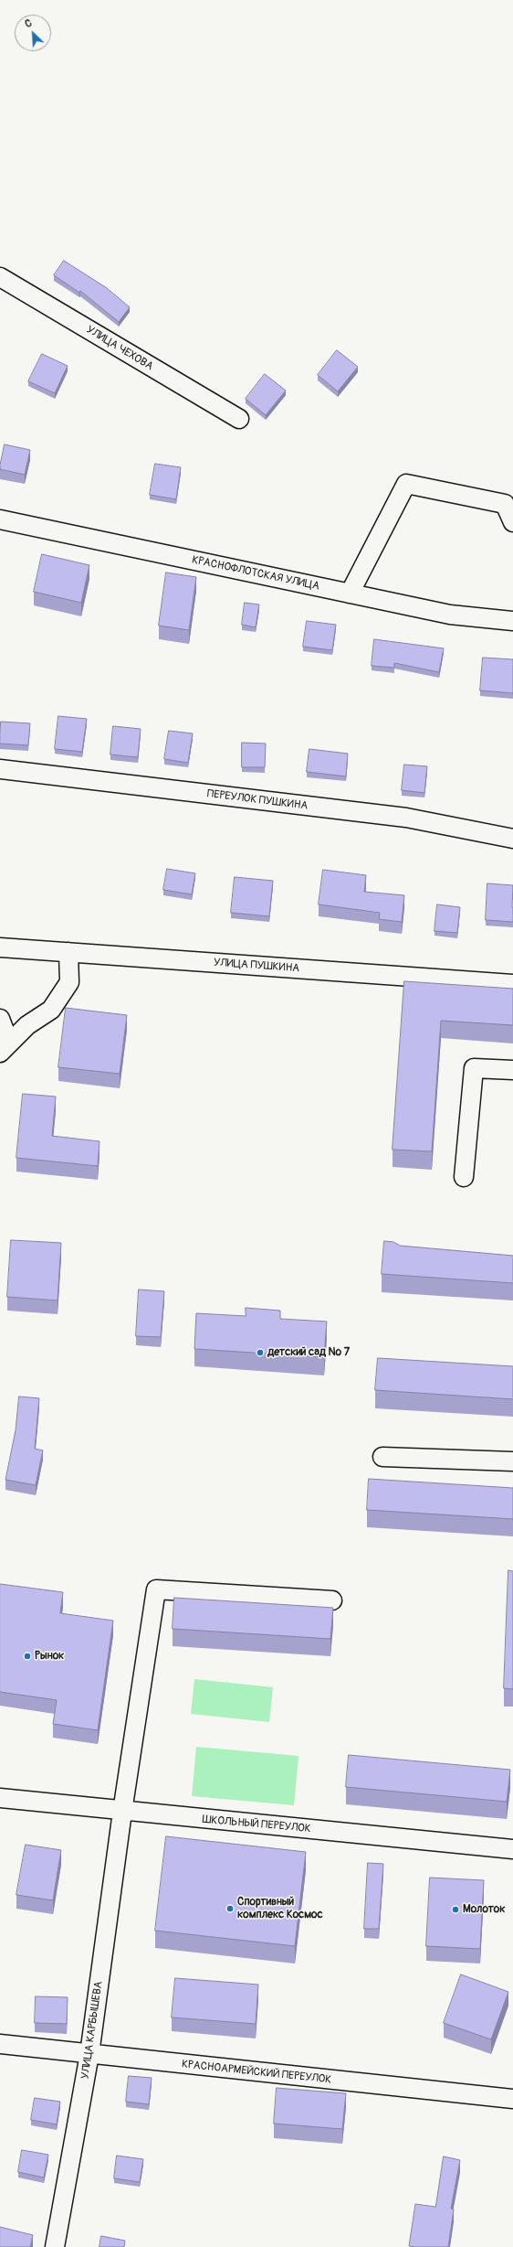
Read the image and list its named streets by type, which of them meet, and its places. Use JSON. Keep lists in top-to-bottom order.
{
  "streets": {
    "street": [
      "УЛИЦА ЧЕХОВА",
      "КРАСНОФЛОТСКАЯ УЛИЦА",
      "ПЕРЕУЛОК ПУШКИНА",
      "УЛИЦА ПУШКИНА",
      "ШКОЛЬНЫЙ ПЕРЕУЛОК",
      "УЛИЦА КАРБЫШЕВА",
      "КРАСНОАРМЕЙСКИЙ ПЕРЕУЛОК"
    ]
  },
  "crossings": [
    ["ШКОЛЬНЫЙ ПЕРЕУЛОК", "УЛИЦА КАРБЫШЕВА"],
    ["УЛИЦА КАРБЫШЕВА", "КРАСНОАРМЕЙСКИЙ ПЕРЕУЛОК"]
  ],
  "places": [
    "детский сад № 7",
    "Рынок",
    "Спортивный комплекс Космос",
    "Молоток"
  ],
  "north": "top left"
}
